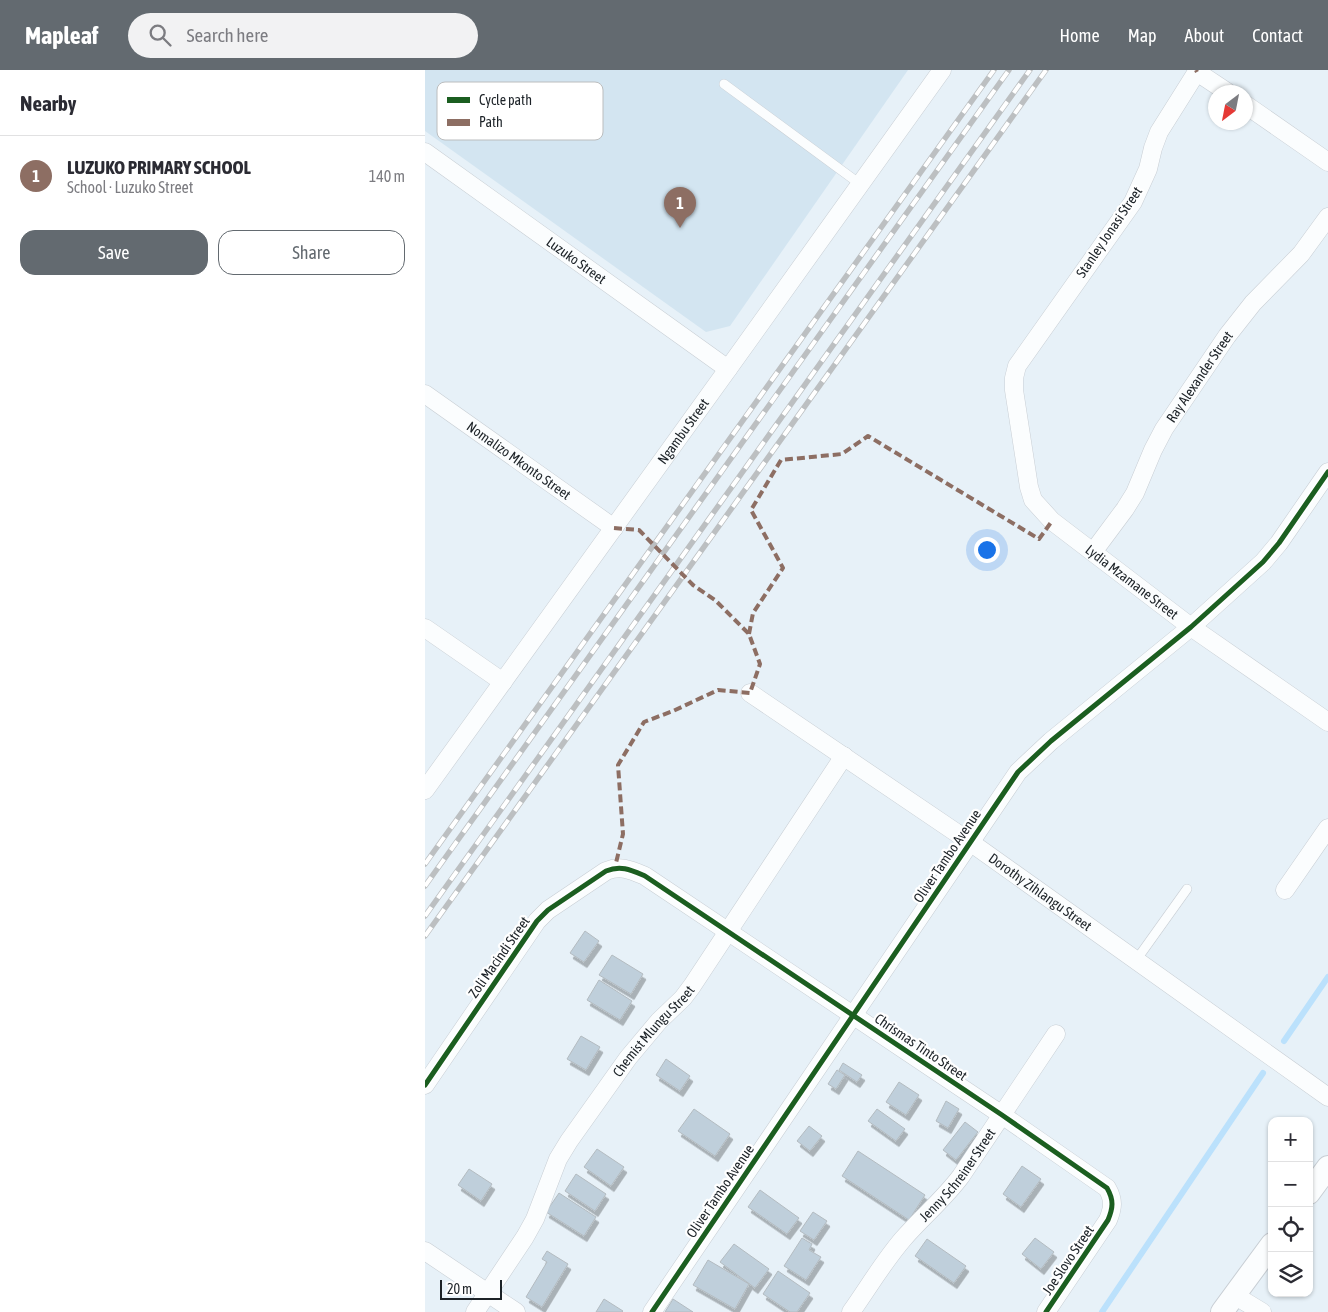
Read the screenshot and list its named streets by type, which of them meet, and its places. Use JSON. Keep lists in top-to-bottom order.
{
  "streets": {
    "street": [
      "Stanley Jonasi Street",
      "Luzuko Street",
      "Ray Alexander Street",
      "Ngambu Street",
      "Nomalizo Mkonto Street",
      "Lydia Mzamane Street",
      "Oliver Tambo Avenue",
      "Dorothy Zihlangu Street",
      "Zoli Macindi Street",
      "Chemist Mlungu Street",
      "Chrismas Tinto Street",
      "Jenny Schreiner Street",
      "Joe Slovo Street"
    ]
  },
  "crossings": [
    ["Stanley Jonasi Street", "Lydia Mzamane Street"],
    ["Luzuko Street", "Ngambu Street"],
    ["Ray Alexander Street", "Lydia Mzamane Street"],
    ["Ngambu Street", "Nomalizo Mkonto Street"],
    ["Lydia Mzamane Street", "Oliver Tambo Avenue"],
    ["Oliver Tambo Avenue", "Dorothy Zihlangu Street"],
    ["Oliver Tambo Avenue", "Chrismas Tinto Street"],
    ["Dorothy Zihlangu Street", "Chemist Mlungu Street"],
    ["Zoli Macindi Street", "Chrismas Tinto Street"],
    ["Chemist Mlungu Street", "Chrismas Tinto Street"],
    ["Chrismas Tinto Street", "Jenny Schreiner Street"],
    ["Chrismas Tinto Street", "Joe Slovo Street"]
  ],
  "legend": ["Cycle path", "Path"],
  "scale_bar": "20 m",
  "north": "bottom left",
  "page": {
    "header": "Mapleaf",
    "search": "Search here",
    "nav": [
      "Home",
      "Map",
      "About",
      "Contact"
    ],
    "heading": "Nearby",
    "list": [
      {
        "mark": "1",
        "name": "LUZUKO PRIMARY SCHOOL",
        "note": "School · Luzuko Street",
        "value": "140 m"
      }
    ],
    "pins": "1",
    "buttons": ["Save", "Share"],
    "map_buttons": ["+", "−"],
    "scale": "20 m"
  }
}
